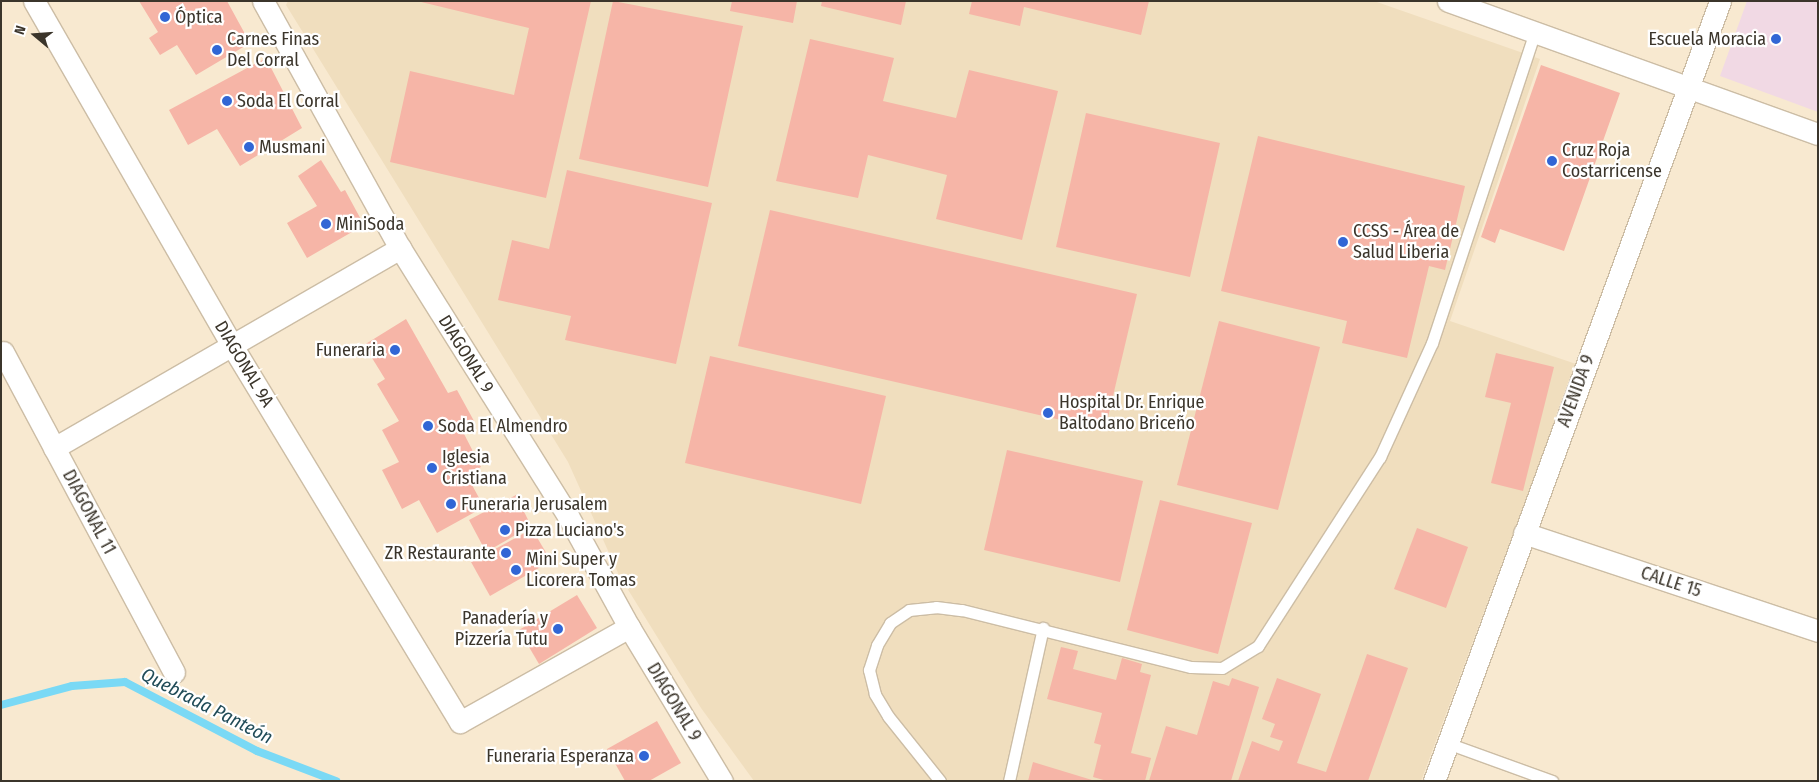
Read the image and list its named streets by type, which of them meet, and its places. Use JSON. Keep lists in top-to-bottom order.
{
  "streets": {
    "street": [
      "DIAGONAL 9",
      "DIAGONAL 9A",
      "AVENIDA 9",
      "DIAGONAL 11",
      "CALLE 15"
    ]
  },
  "crossings": [
    ["DIAGONAL 9", "DIAGONAL 9A"],
    ["AVENIDA 9", "CALLE 15"]
  ],
  "water": ["Quebrada Panteón"],
  "places": [
    "Óptica",
    "Escuela Moracia",
    "Carnes Finas Del Corral",
    "Soda El Corral",
    "Musmani",
    "Cruz Roja Costarricense",
    "MiniSoda",
    "CCSS - Área de Salud Liberia",
    "Funeraria",
    "Hospital Dr. Enrique Baltodano Briceño",
    "Soda El Almendro",
    "Iglesia Cristiana",
    "Funeraria Jerusalem",
    "Pizza Luciano's",
    "ZR Restaurante",
    "Mini Super y Licorera Tomas",
    "Panadería y Pizzería Tutu",
    "Funeraria Esperanza"
  ],
  "north": "left"
}
